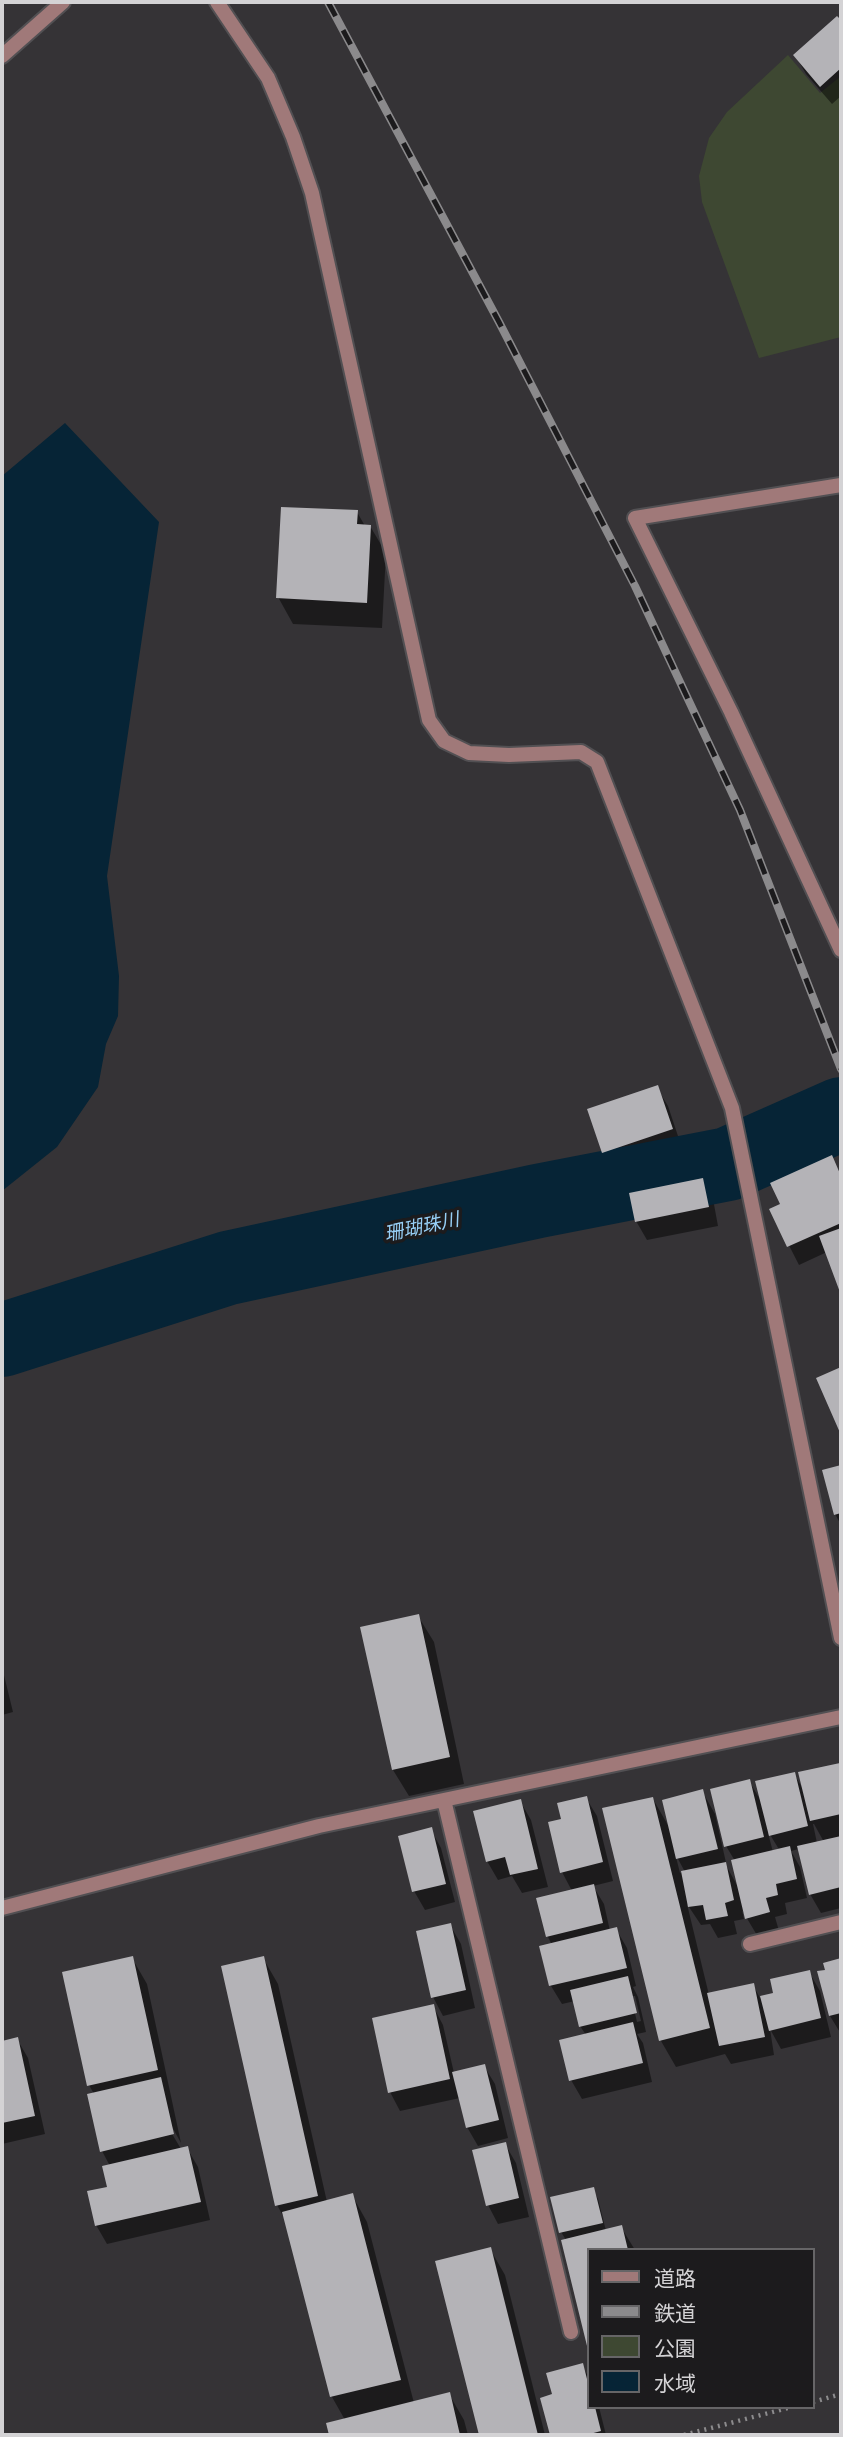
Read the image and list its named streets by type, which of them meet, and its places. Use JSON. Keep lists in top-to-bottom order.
{
  "water": ["珊瑚珠川"],
  "legend": [
    "道路",
    "鉄道",
    "公園",
    "水域"
  ]
}
